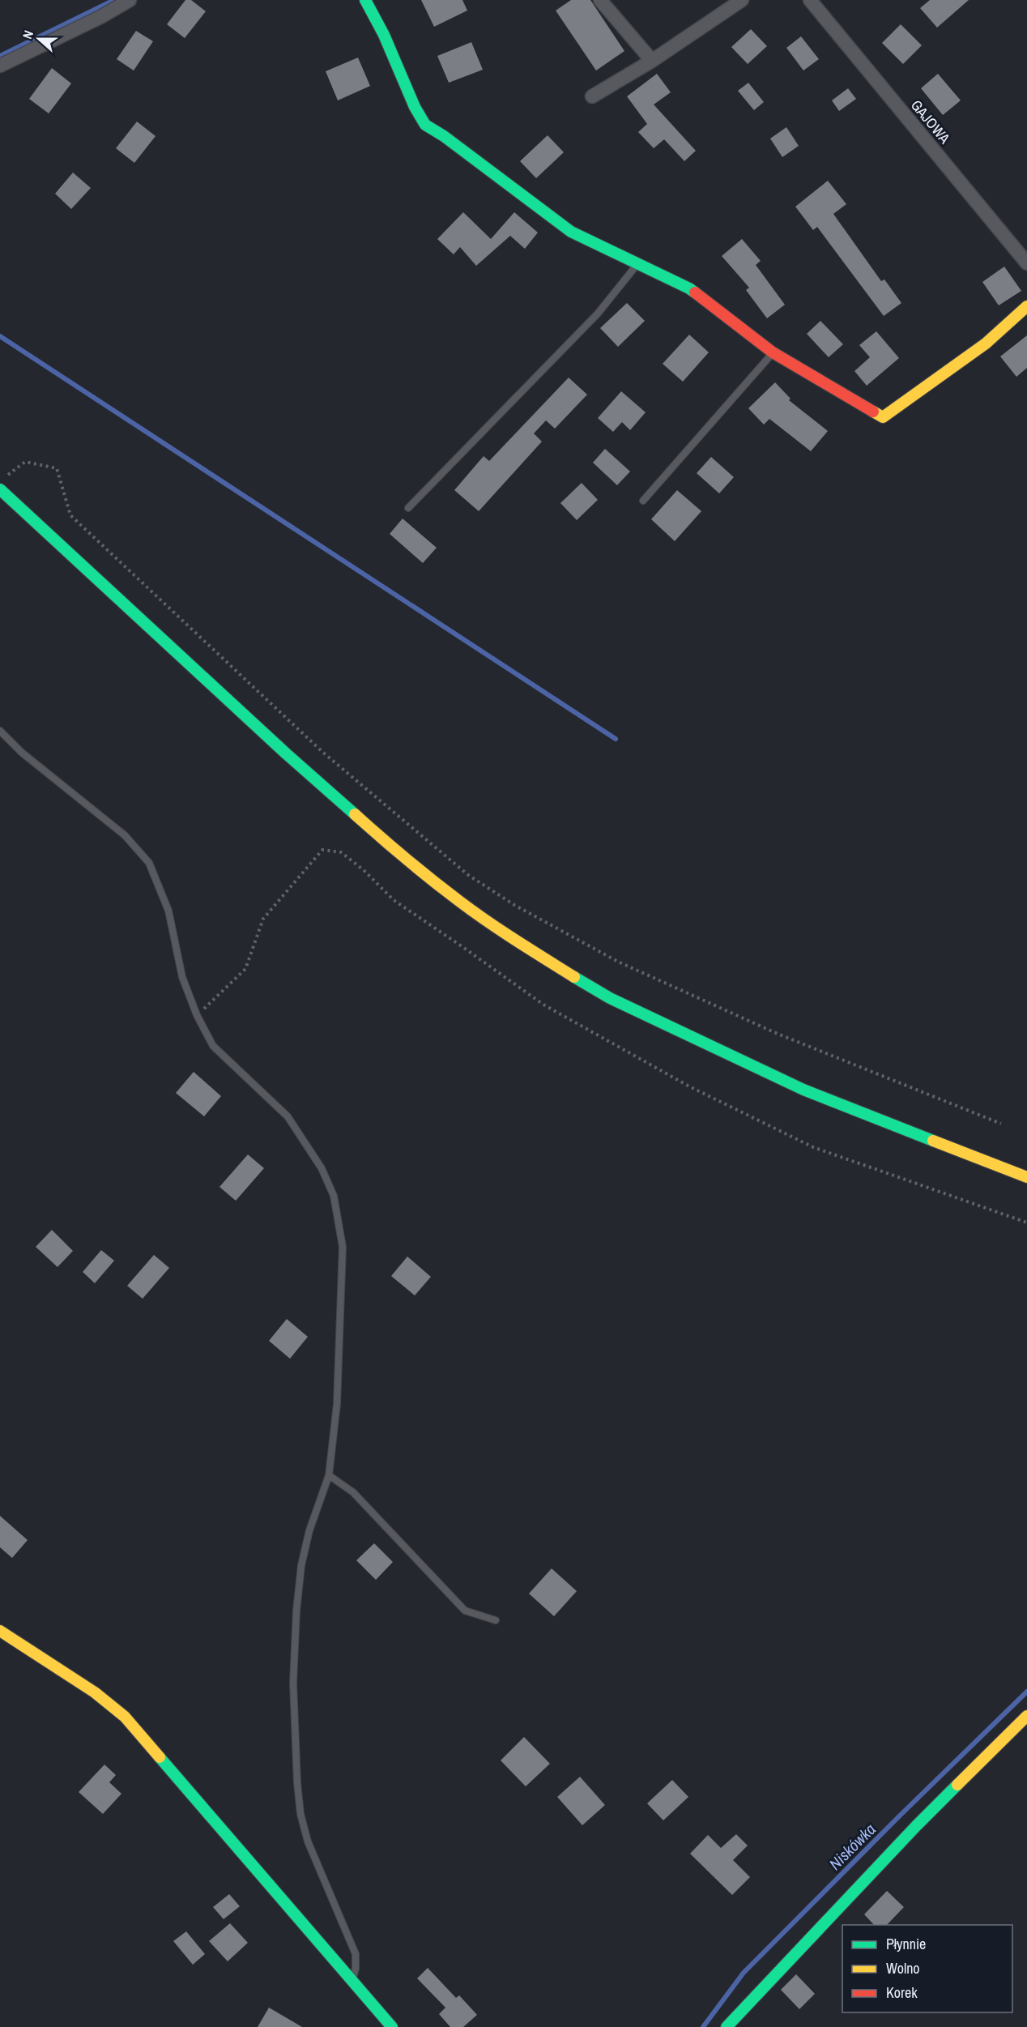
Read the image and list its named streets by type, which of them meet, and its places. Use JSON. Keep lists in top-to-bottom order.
{
  "streets": {
    "street": ["GAJOWA"]
  },
  "water": ["Niskówka"],
  "legend": ["Płynnie", "Wolno", "Korek"],
  "north": "left"
}
